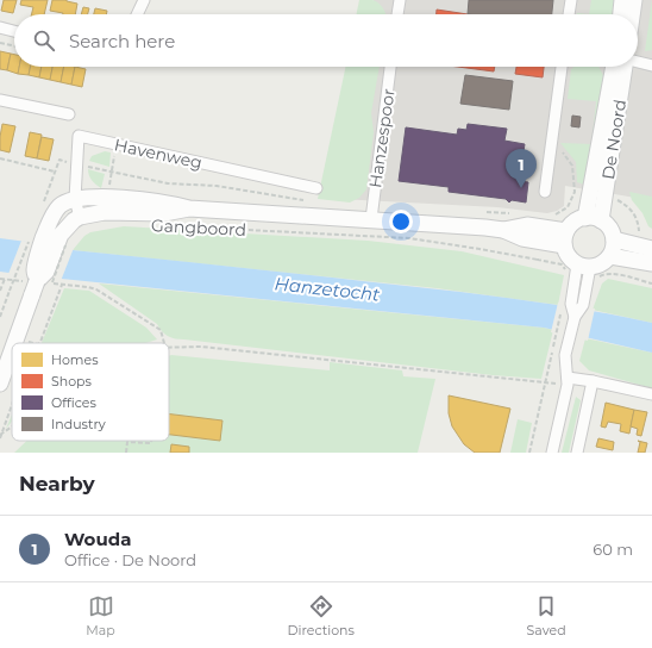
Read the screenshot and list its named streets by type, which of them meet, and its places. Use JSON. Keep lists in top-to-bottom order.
{
  "streets": {
    "main road": ["De Noord", "Gangboord"],
    "street": ["Hanzespoor", "Havenweg"]
  },
  "crossings": [
    ["Hanzespoor", "Gangboord"],
    ["De Noord", "Gangboord"],
    ["Havenweg", "Gangboord"]
  ],
  "water": ["Hanzetocht"],
  "legend": [
    "Homes",
    "Shops",
    "Offices",
    "Industry"
  ],
  "page": {
    "search": "Search here",
    "pins": "1",
    "heading": "Nearby",
    "list": [
      {
        "mark": "1",
        "name": "Wouda",
        "note": "Office · De Noord",
        "value": "60 m"
      }
    ],
    "nav": ["Map", "Directions", "Saved"]
  }
}
